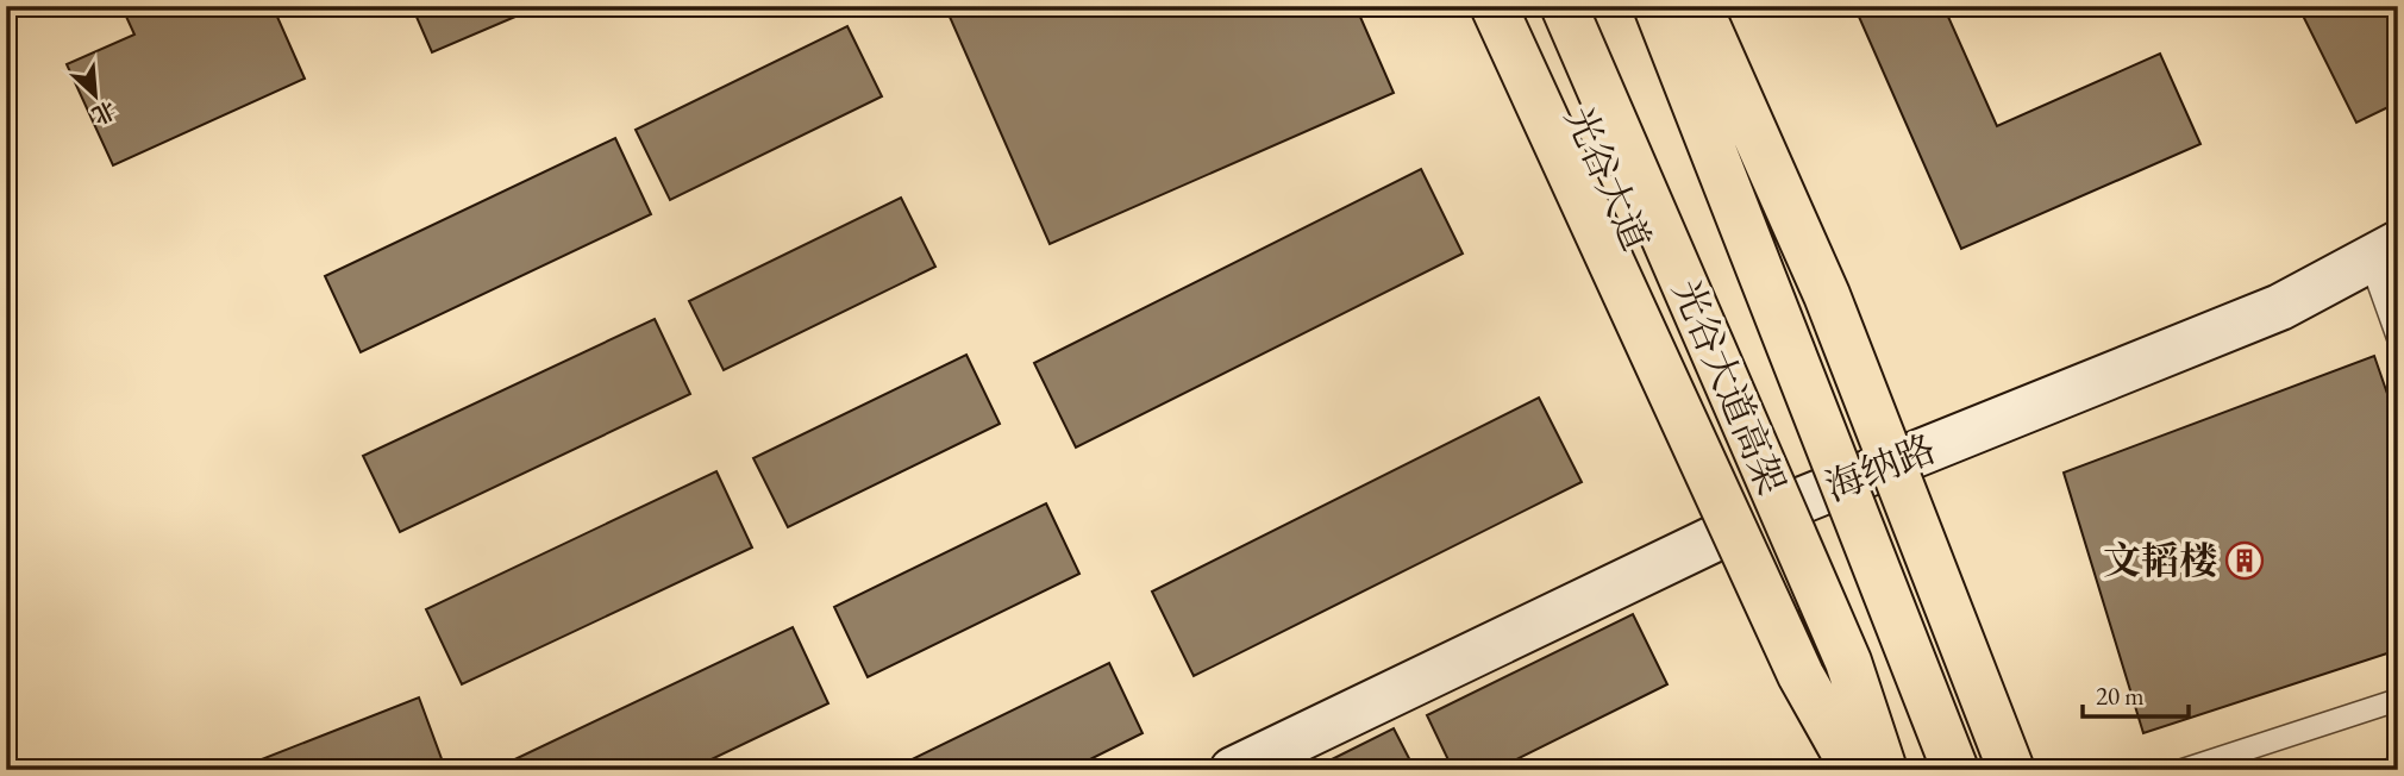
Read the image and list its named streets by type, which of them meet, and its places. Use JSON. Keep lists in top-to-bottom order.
{
  "streets": {
    "main road": ["光谷大道", "光谷大道高架", "海纳路"]
  },
  "crossings": [
    ["光谷大道", "海纳路"]
  ],
  "places": {
    "building": ["文韬楼"]
  },
  "scale_bar": "20 m",
  "north": "bottom right"
}
